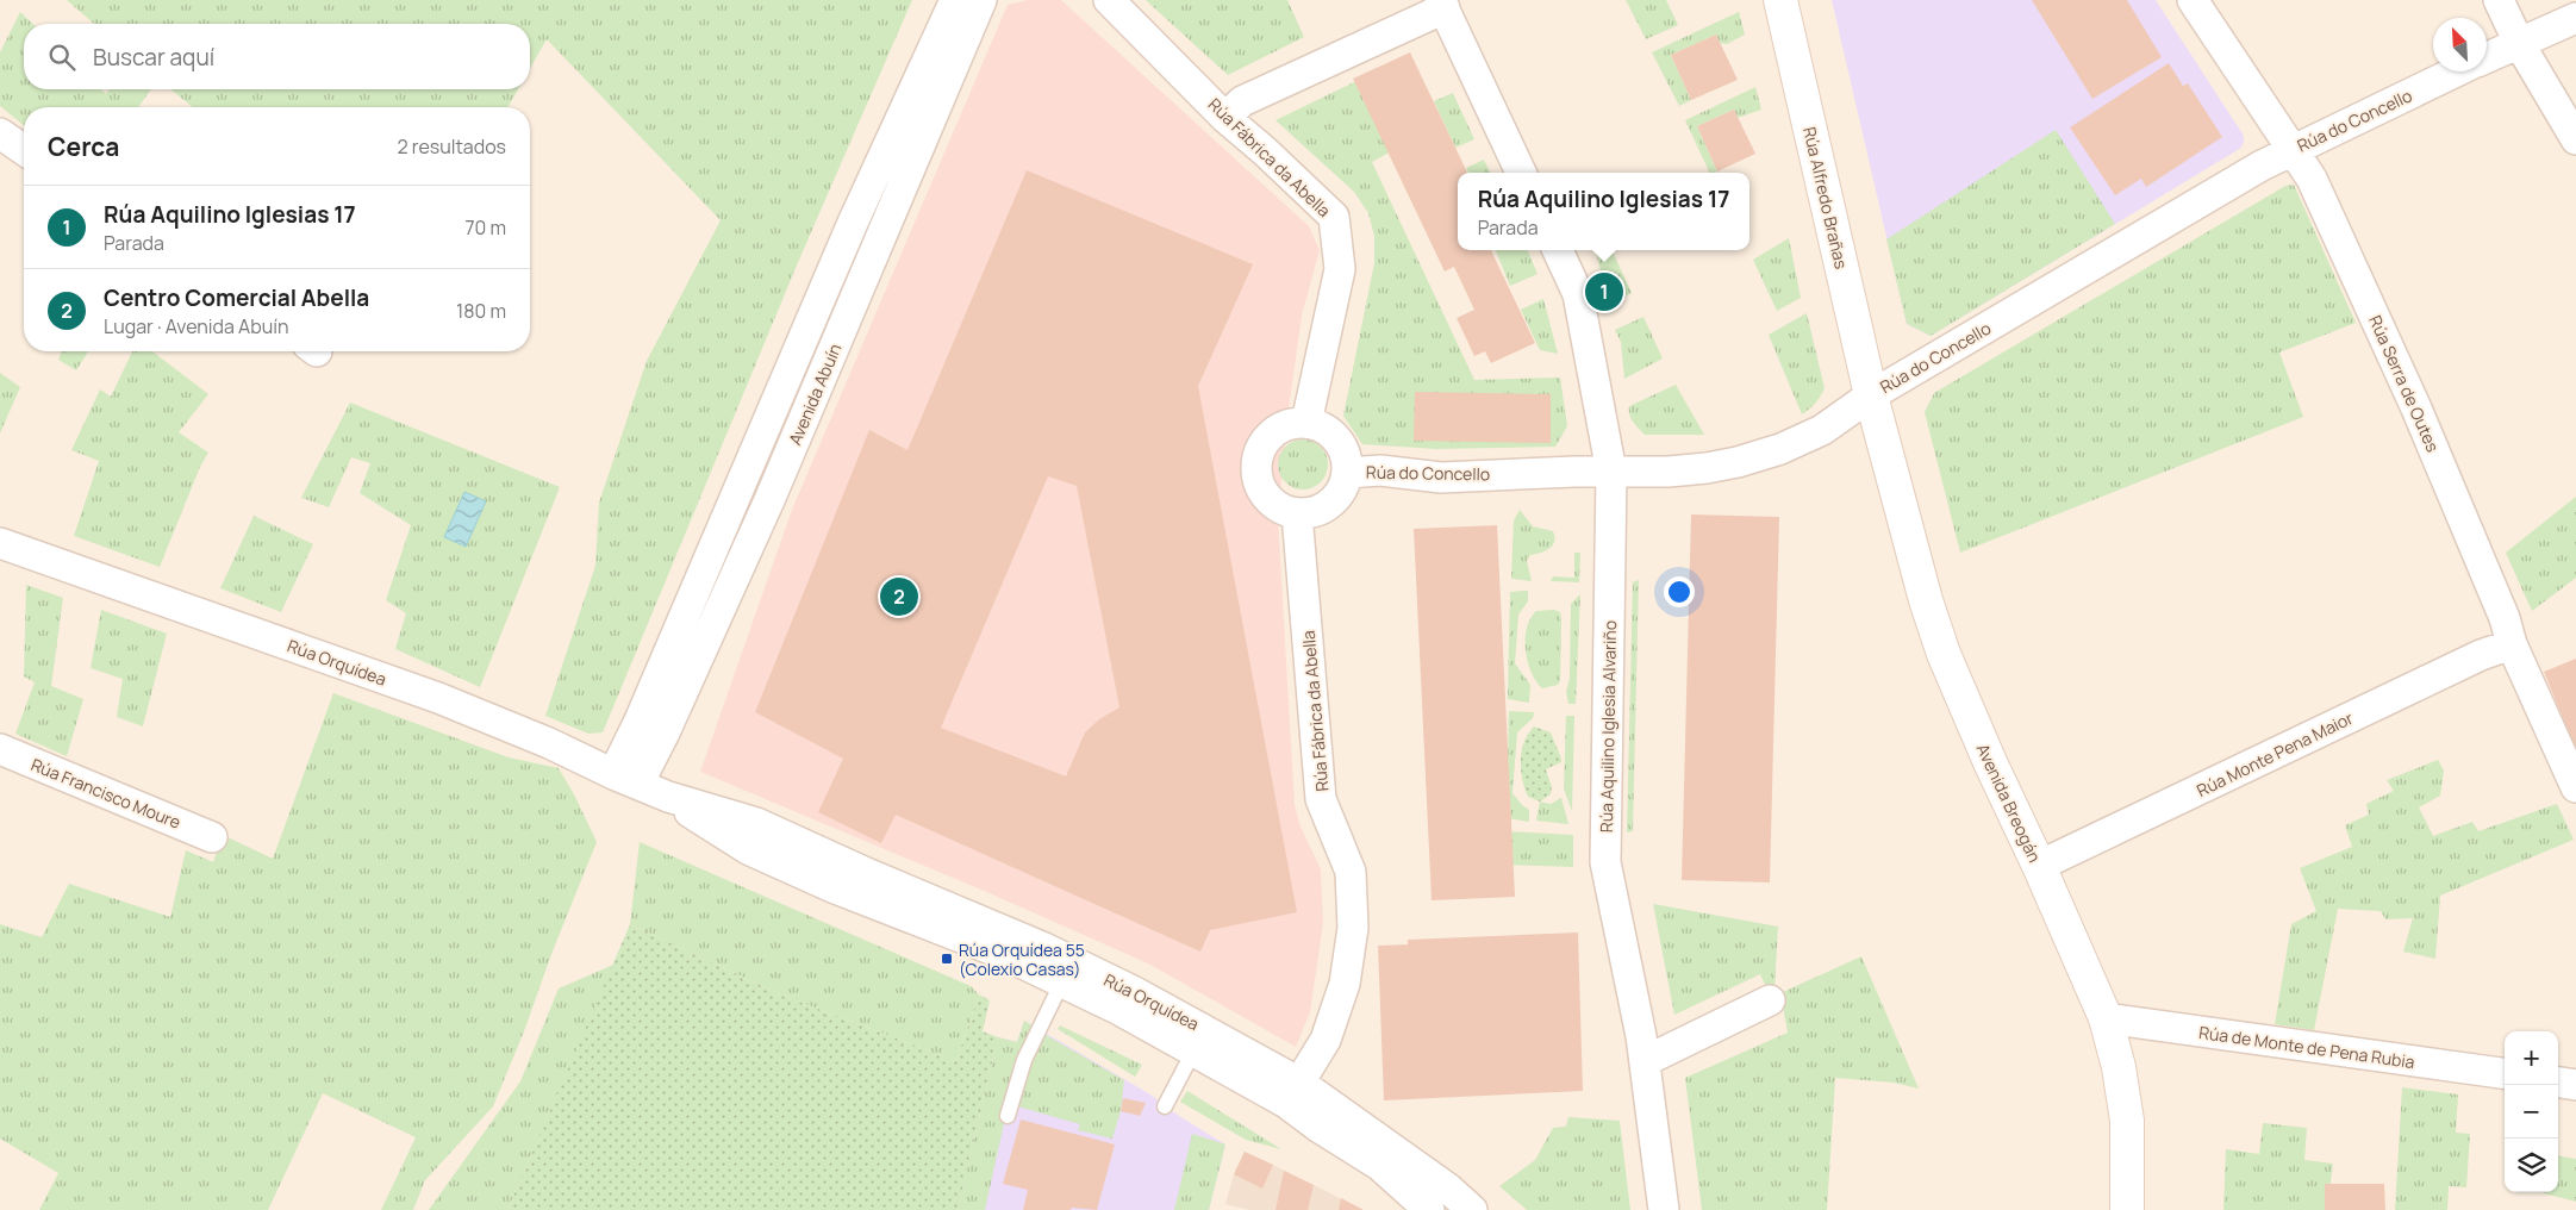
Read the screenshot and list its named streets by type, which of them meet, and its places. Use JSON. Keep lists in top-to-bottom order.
{
  "streets": {
    "street": [
      "Rúa do Concello",
      "Rúa Fábrica da Abella",
      "Rúa Alfredo Brañas",
      "Rúa Serra de Outes",
      "Avenida Abuín",
      "Rúa Orquídea",
      "Rúa Aquilino Iglesia Alvariño",
      "Rúa Monte Pena Maior",
      "Rúa Francisco Moure",
      "Avenida Breogán",
      "Rúa de Monte de Pena Rubia"
    ]
  },
  "crossings": [
    ["Rúa do Concello", "Rúa Fábrica da Abella"],
    ["Rúa do Concello", "Rúa Alfredo Brañas"],
    ["Rúa do Concello", "Rúa Serra de Outes"],
    ["Rúa do Concello", "Rúa Aquilino Iglesia Alvariño"],
    ["Rúa do Concello", "Avenida Breogán"],
    ["Rúa Fábrica da Abella", "Rúa Orquídea"],
    ["Rúa Alfredo Brañas", "Avenida Breogán"],
    ["Rúa Serra de Outes", "Rúa Monte Pena Maior"],
    ["Avenida Abuín", "Rúa Orquídea"],
    ["Rúa Monte Pena Maior", "Avenida Breogán"],
    ["Avenida Breogán", "Rúa de Monte de Pena Rubia"]
  ],
  "places": {
    "transit": ["Rúa Orquídea 55 (Colexio Casas)"]
  },
  "north": "top left",
  "page": {
    "search": "Buscar aquí",
    "heading": ["Cerca", "2 resultados"],
    "popup": ["Rúa Aquilino Iglesias 17", "Parada"],
    "list": [
      {
        "mark": "1",
        "name": "Rúa Aquilino Iglesias 17",
        "note": "Parada",
        "value": "70 m"
      },
      {
        "mark": "2",
        "name": "Centro Comercial Abella",
        "note": "Lugar · Avenida Abuín",
        "value": "180 m"
      }
    ],
    "pins": ["1", "2"],
    "map_buttons": ["+", "−"]
  }
}
